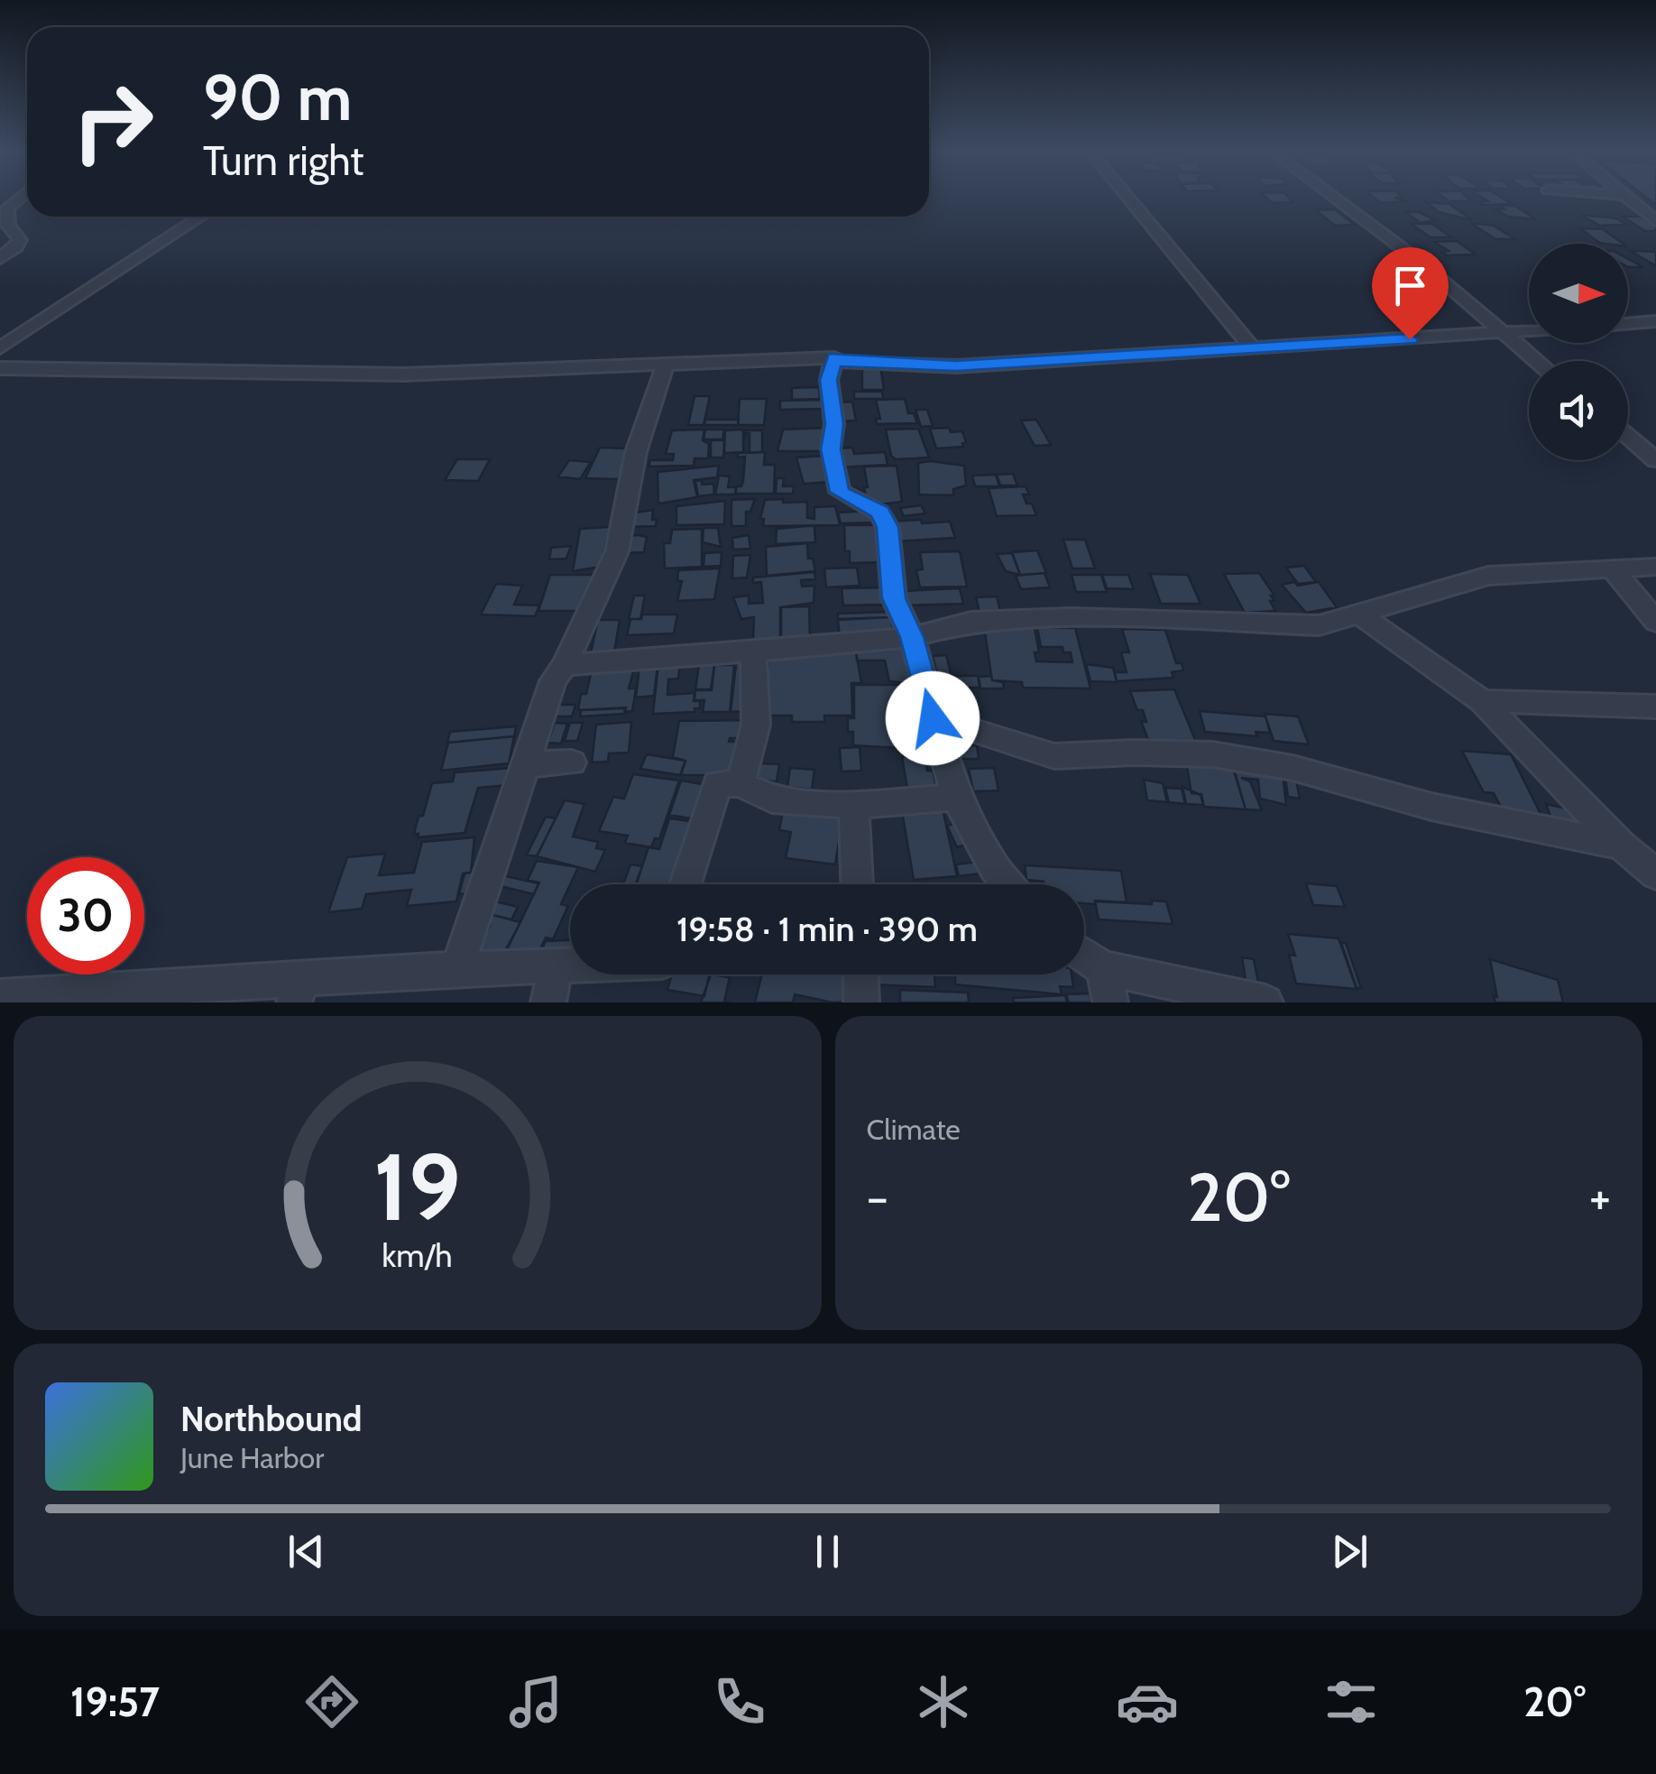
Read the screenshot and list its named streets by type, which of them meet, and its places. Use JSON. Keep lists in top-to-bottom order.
{
  "north": "right",
  "page": {
    "turn": ["90 m", "Turn right"],
    "limit": "30",
    "trip": "19:58 · 1 min · 390 m",
    "tile": "Climate",
    "heat": ["−", "20°", "+"],
    "song": ["Northbound", "June Harbor"],
    "tabs": ["19:57", "20°"],
    "gauge": ["19", "km/h"]
  }
}
